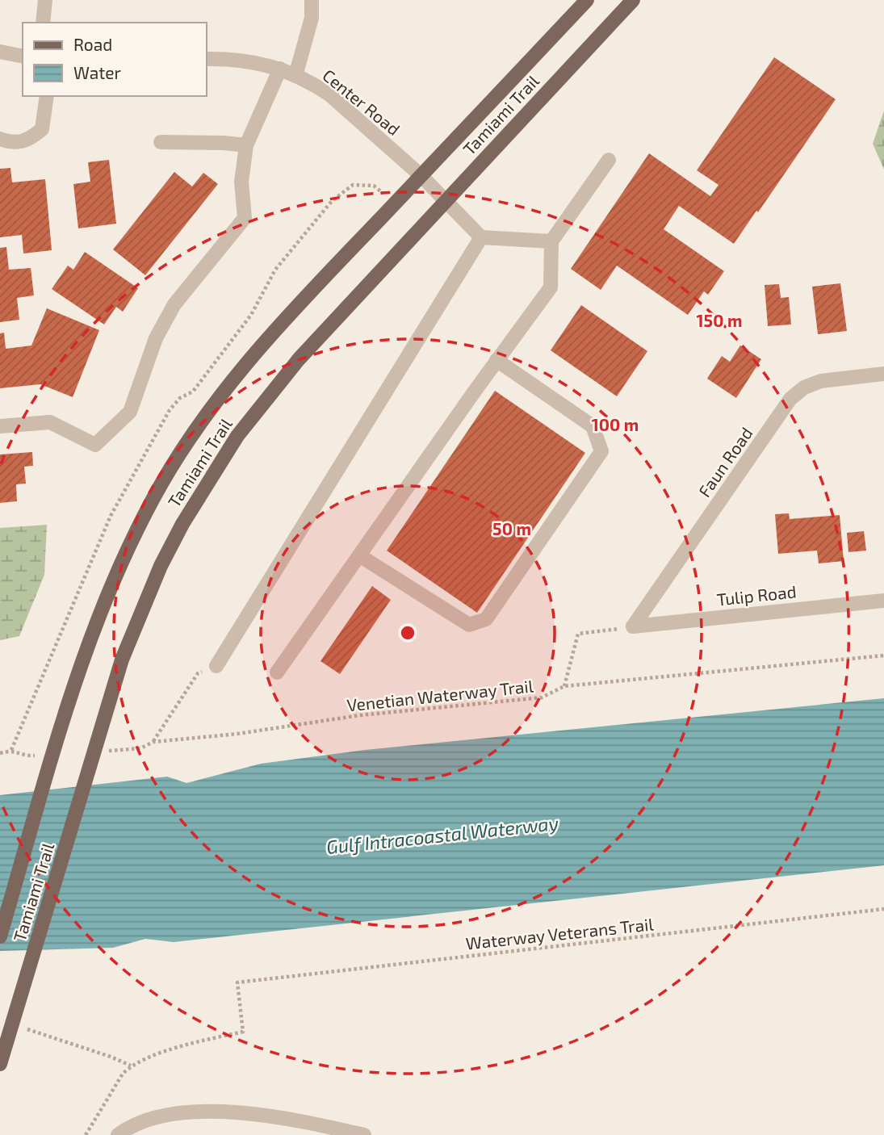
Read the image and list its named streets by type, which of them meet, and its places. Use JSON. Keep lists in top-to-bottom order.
{
  "streets": {
    "main road": ["Tamiami Trail"],
    "street": ["Center Road", "Faun Road", "Tulip Road"],
    "path": ["Venetian Waterway Trail", "Waterway Veterans Trail"]
  },
  "crossings": [
    ["Center Road", "Tamiami Trail"],
    ["Faun Road", "Tulip Road"]
  ],
  "water": ["Gulf Intracoastal Waterway"],
  "legend": ["Road", "Water"],
  "rings": ["150 m", "100 m", "50 m"]
}
